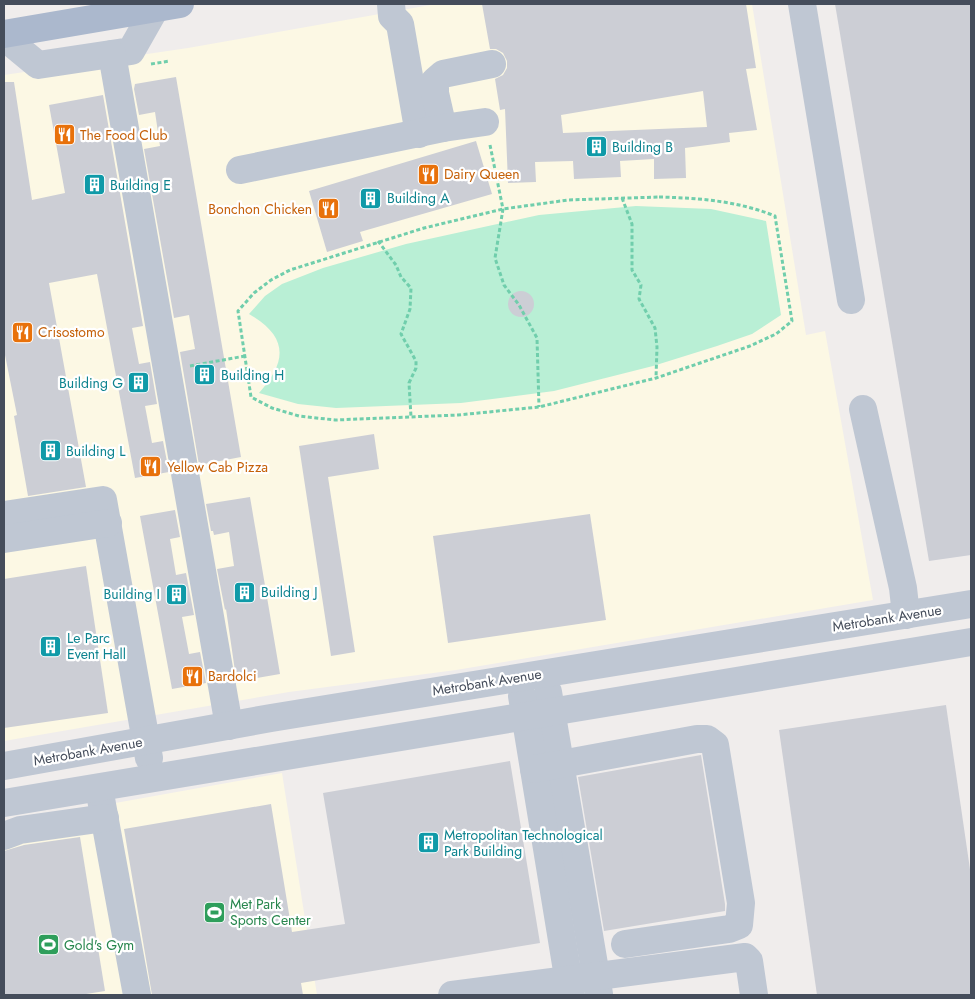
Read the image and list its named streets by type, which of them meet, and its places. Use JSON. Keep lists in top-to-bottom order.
{
  "streets": {
    "street": ["Metrobank Avenue"]
  },
  "places": {
    "restaurant": [
      "The Food Club",
      "Dairy Queen",
      "Bonchon Chicken",
      "Crisostomo",
      "Yellow Cab Pizza",
      "Bardolci"
    ],
    "building": [
      "Building B",
      "Building E",
      "Building A",
      "Building H",
      "Building G",
      "Building L",
      "Building J",
      "Building I",
      "Le Parc Event Hall",
      "Metropolitan Technological Park Building"
    ],
    "sports": ["Met Park Sports Center", "Gold's Gym"]
  }
}
